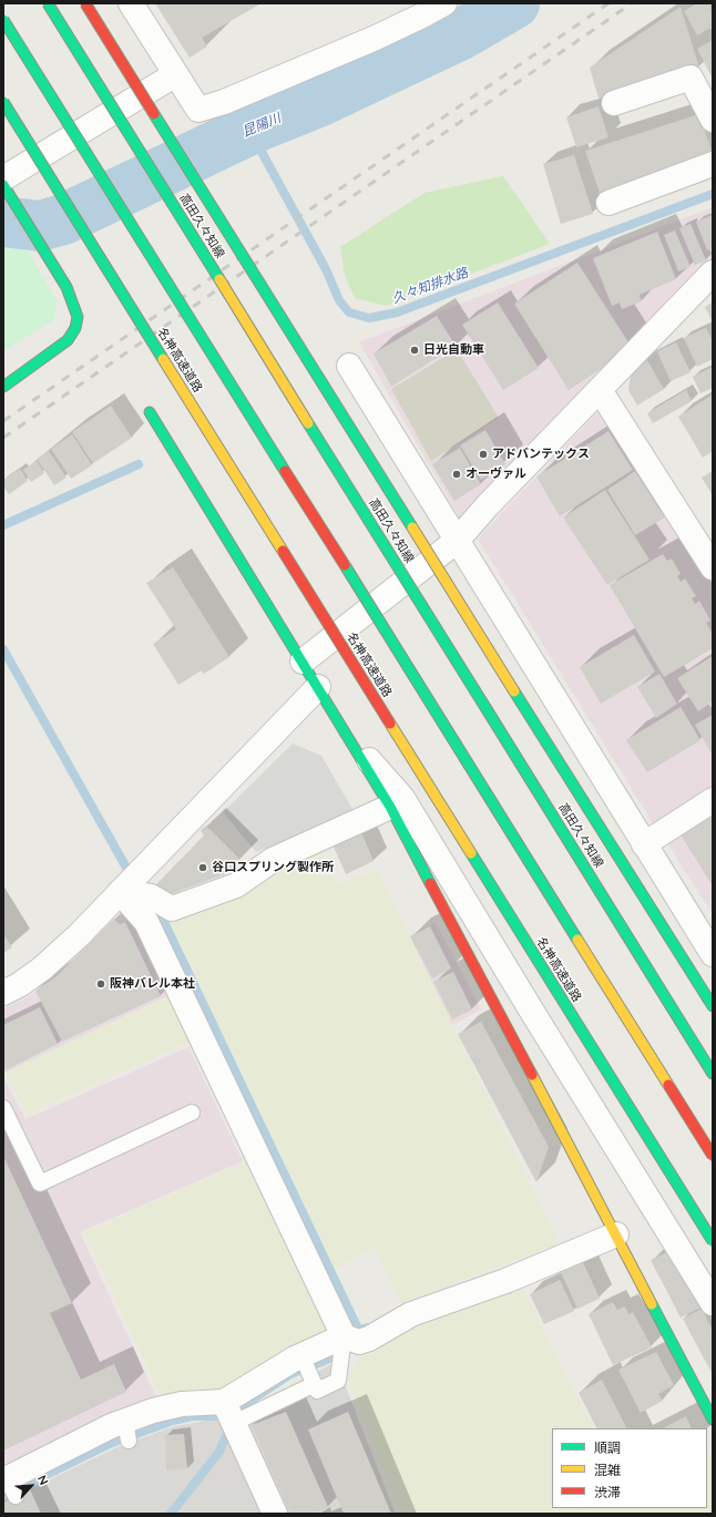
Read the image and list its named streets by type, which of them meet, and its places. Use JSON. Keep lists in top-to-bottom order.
{
  "streets": {
    "main road": ["高田久々知線", "名神高速道路"]
  },
  "water": ["昆陽川", "久々知排水路"],
  "places": [
    "日光自動車",
    "アドバンテックス",
    "オーヴァル",
    "谷口スプリング製作所",
    "阪神バレル本社"
  ],
  "legend": ["順調", "混雑", "渋滞"],
  "north": "top right"
}
